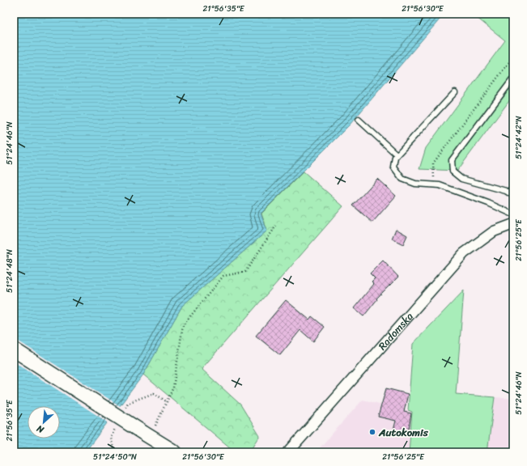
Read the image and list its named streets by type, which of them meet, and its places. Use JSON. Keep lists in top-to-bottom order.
{
  "streets": {
    "street": ["Radomska"]
  },
  "places": ["Autokomis"],
  "north": "bottom left",
  "coordinates": [
    "21°56'35\"E",
    "21°56'30\"E",
    "51°24'42\"N",
    "51°24'46\"N",
    "21°56'25\"E",
    "51°24'48\"N",
    "51°24'50\"N"
  ]
}
